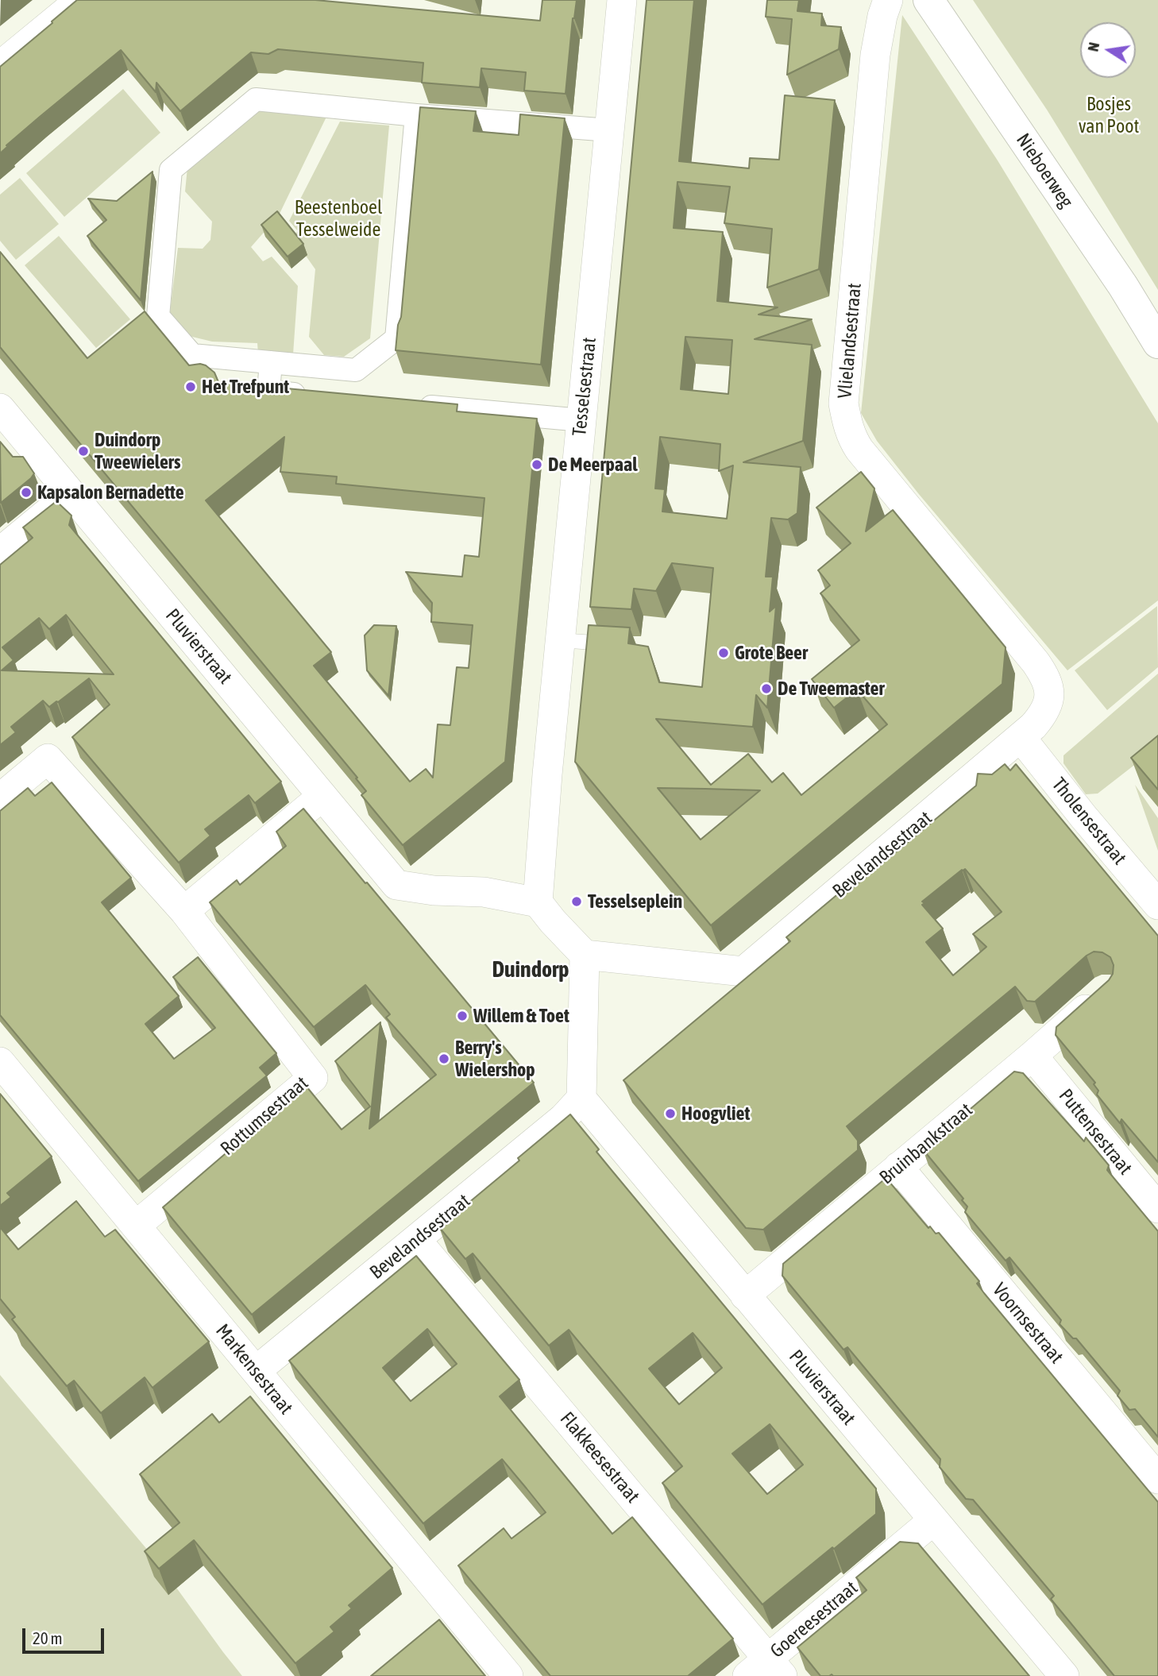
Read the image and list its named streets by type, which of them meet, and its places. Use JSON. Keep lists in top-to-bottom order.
{
  "streets": {
    "street": [
      "Nieboerweg",
      "Vlielandsestraat",
      "Tesselsestraat",
      "Pluvierstraat",
      "Tholensestraat",
      "Bevelandsestraat",
      "Rottumsestraat",
      "Puttensestraat",
      "Bruinbankstraat",
      "Voornsestraat",
      "Markensestraat",
      "Flakkeesestraat",
      "Goereesestraat"
    ]
  },
  "crossings": [
    ["Vlielandsestraat", "Tholensestraat"],
    ["Vlielandsestraat", "Bevelandsestraat"],
    ["Tesselsestraat", "Pluvierstraat"],
    ["Pluvierstraat", "Bevelandsestraat"],
    ["Pluvierstraat", "Bruinbankstraat"],
    ["Pluvierstraat", "Goereesestraat"],
    ["Tholensestraat", "Bevelandsestraat"],
    ["Bevelandsestraat", "Markensestraat"],
    ["Bevelandsestraat", "Flakkeesestraat"],
    ["Rottumsestraat", "Markensestraat"],
    ["Puttensestraat", "Bruinbankstraat"],
    ["Bruinbankstraat", "Voornsestraat"],
    ["Flakkeesestraat", "Goereesestraat"]
  ],
  "districts": ["Duindorp"],
  "parks": ["Bosjes van Poot", "Beestenboel Tesselweide"],
  "places": [
    "Het Trefpunt",
    "Duindorp Tweewielers",
    "De Meerpaal",
    "Kapsalon Bernadette",
    "Grote Beer",
    "De Tweemaster",
    "Tesselseplein",
    "Willem & Toet",
    "Berry's Wielershop",
    "Hoogvliet"
  ],
  "scale_bar": "20 m",
  "north": "left"
}
